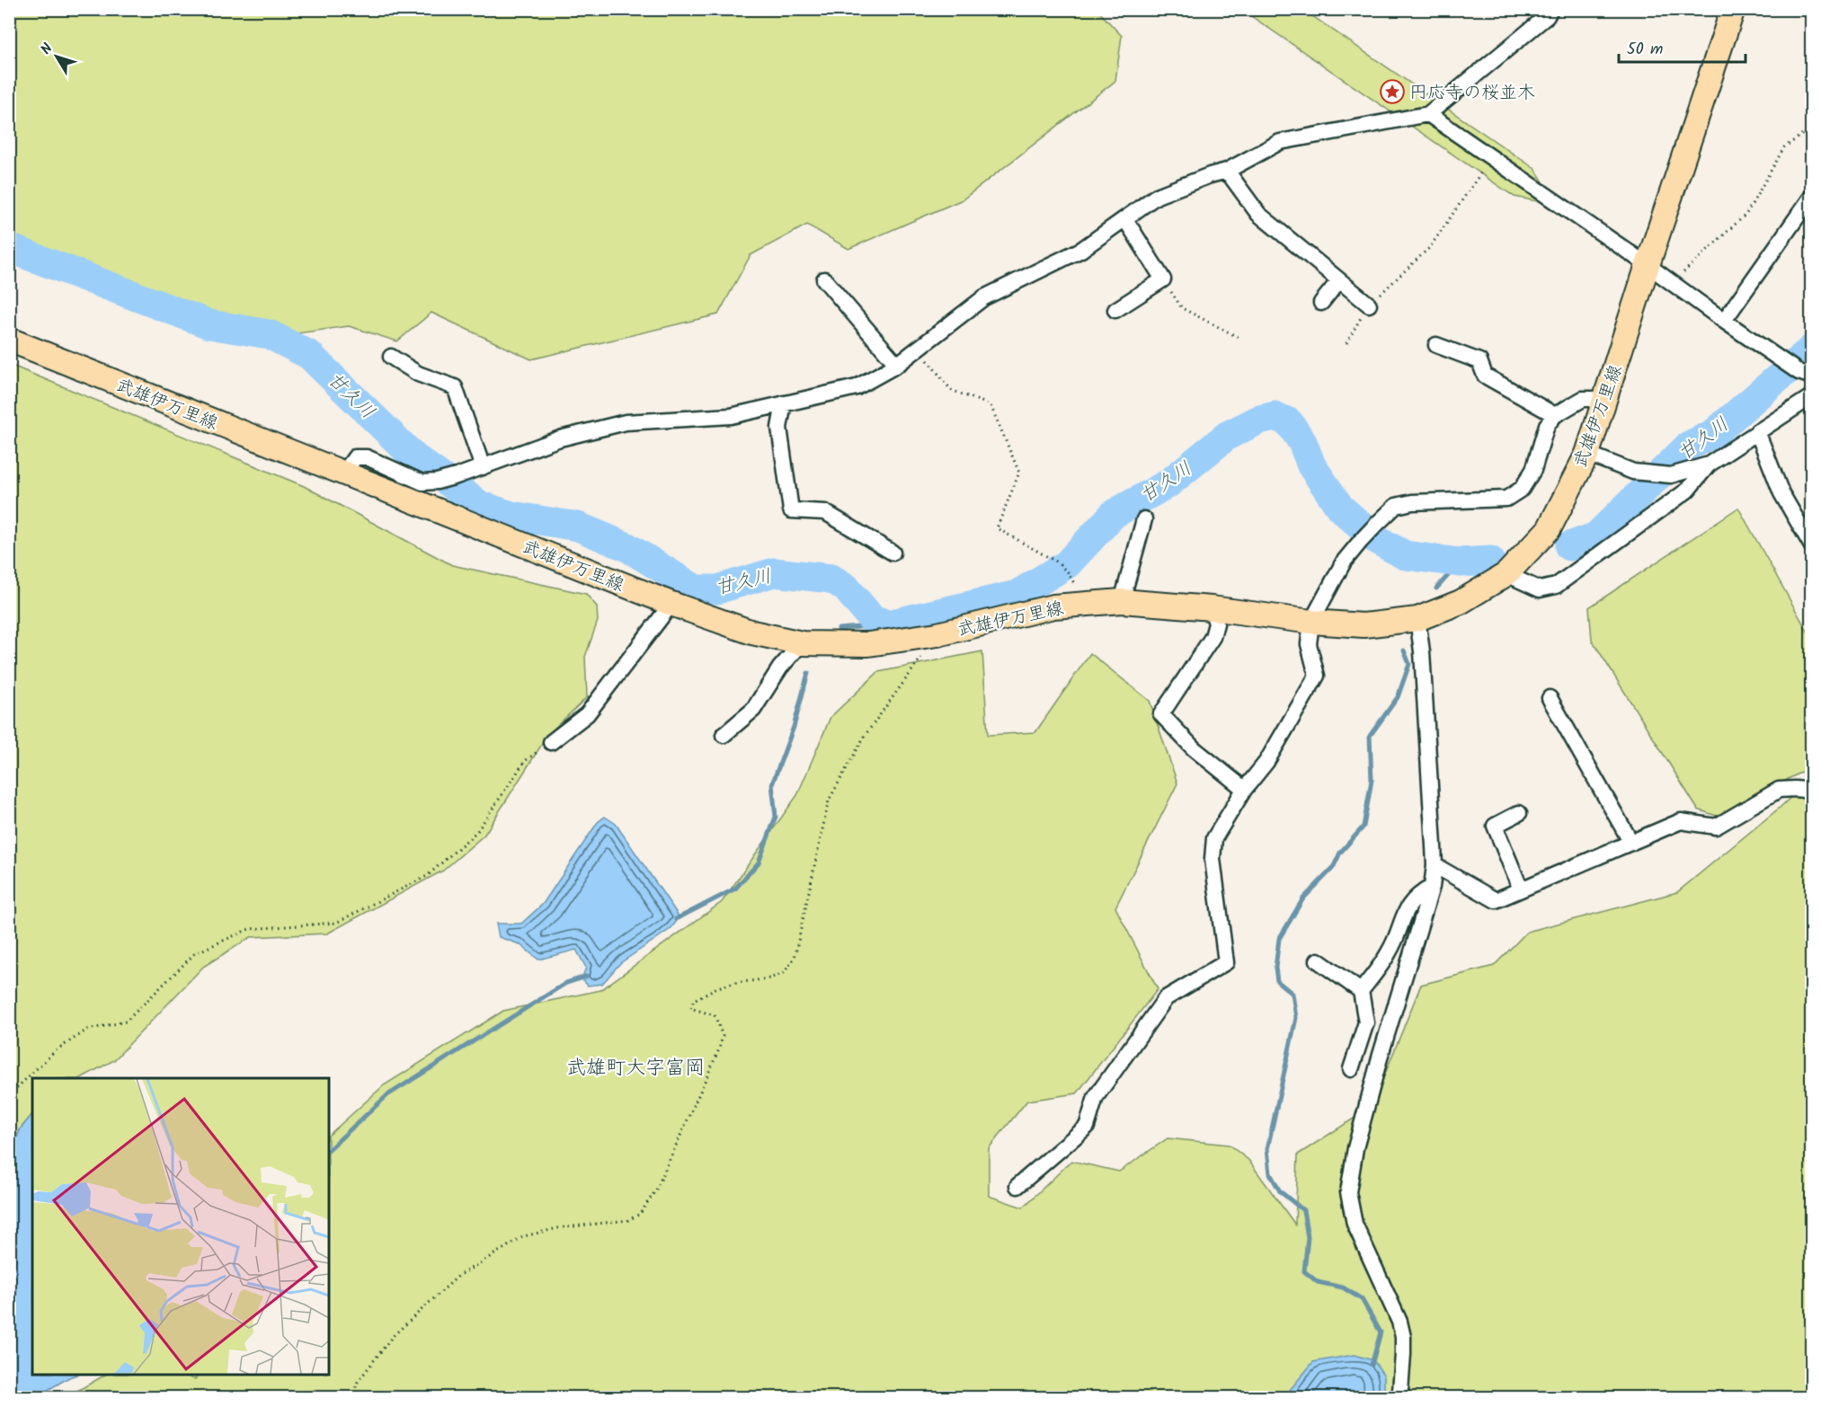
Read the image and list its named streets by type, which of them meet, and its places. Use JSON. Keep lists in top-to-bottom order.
{
  "streets": {
    "main road": ["武雄伊万里線"]
  },
  "districts": ["武雄町大字富岡"],
  "water": ["甘久川"],
  "places": {
    "place": ["円応寺の桜並木"]
  },
  "scale_bar": "50 m",
  "north": "top left"
}
